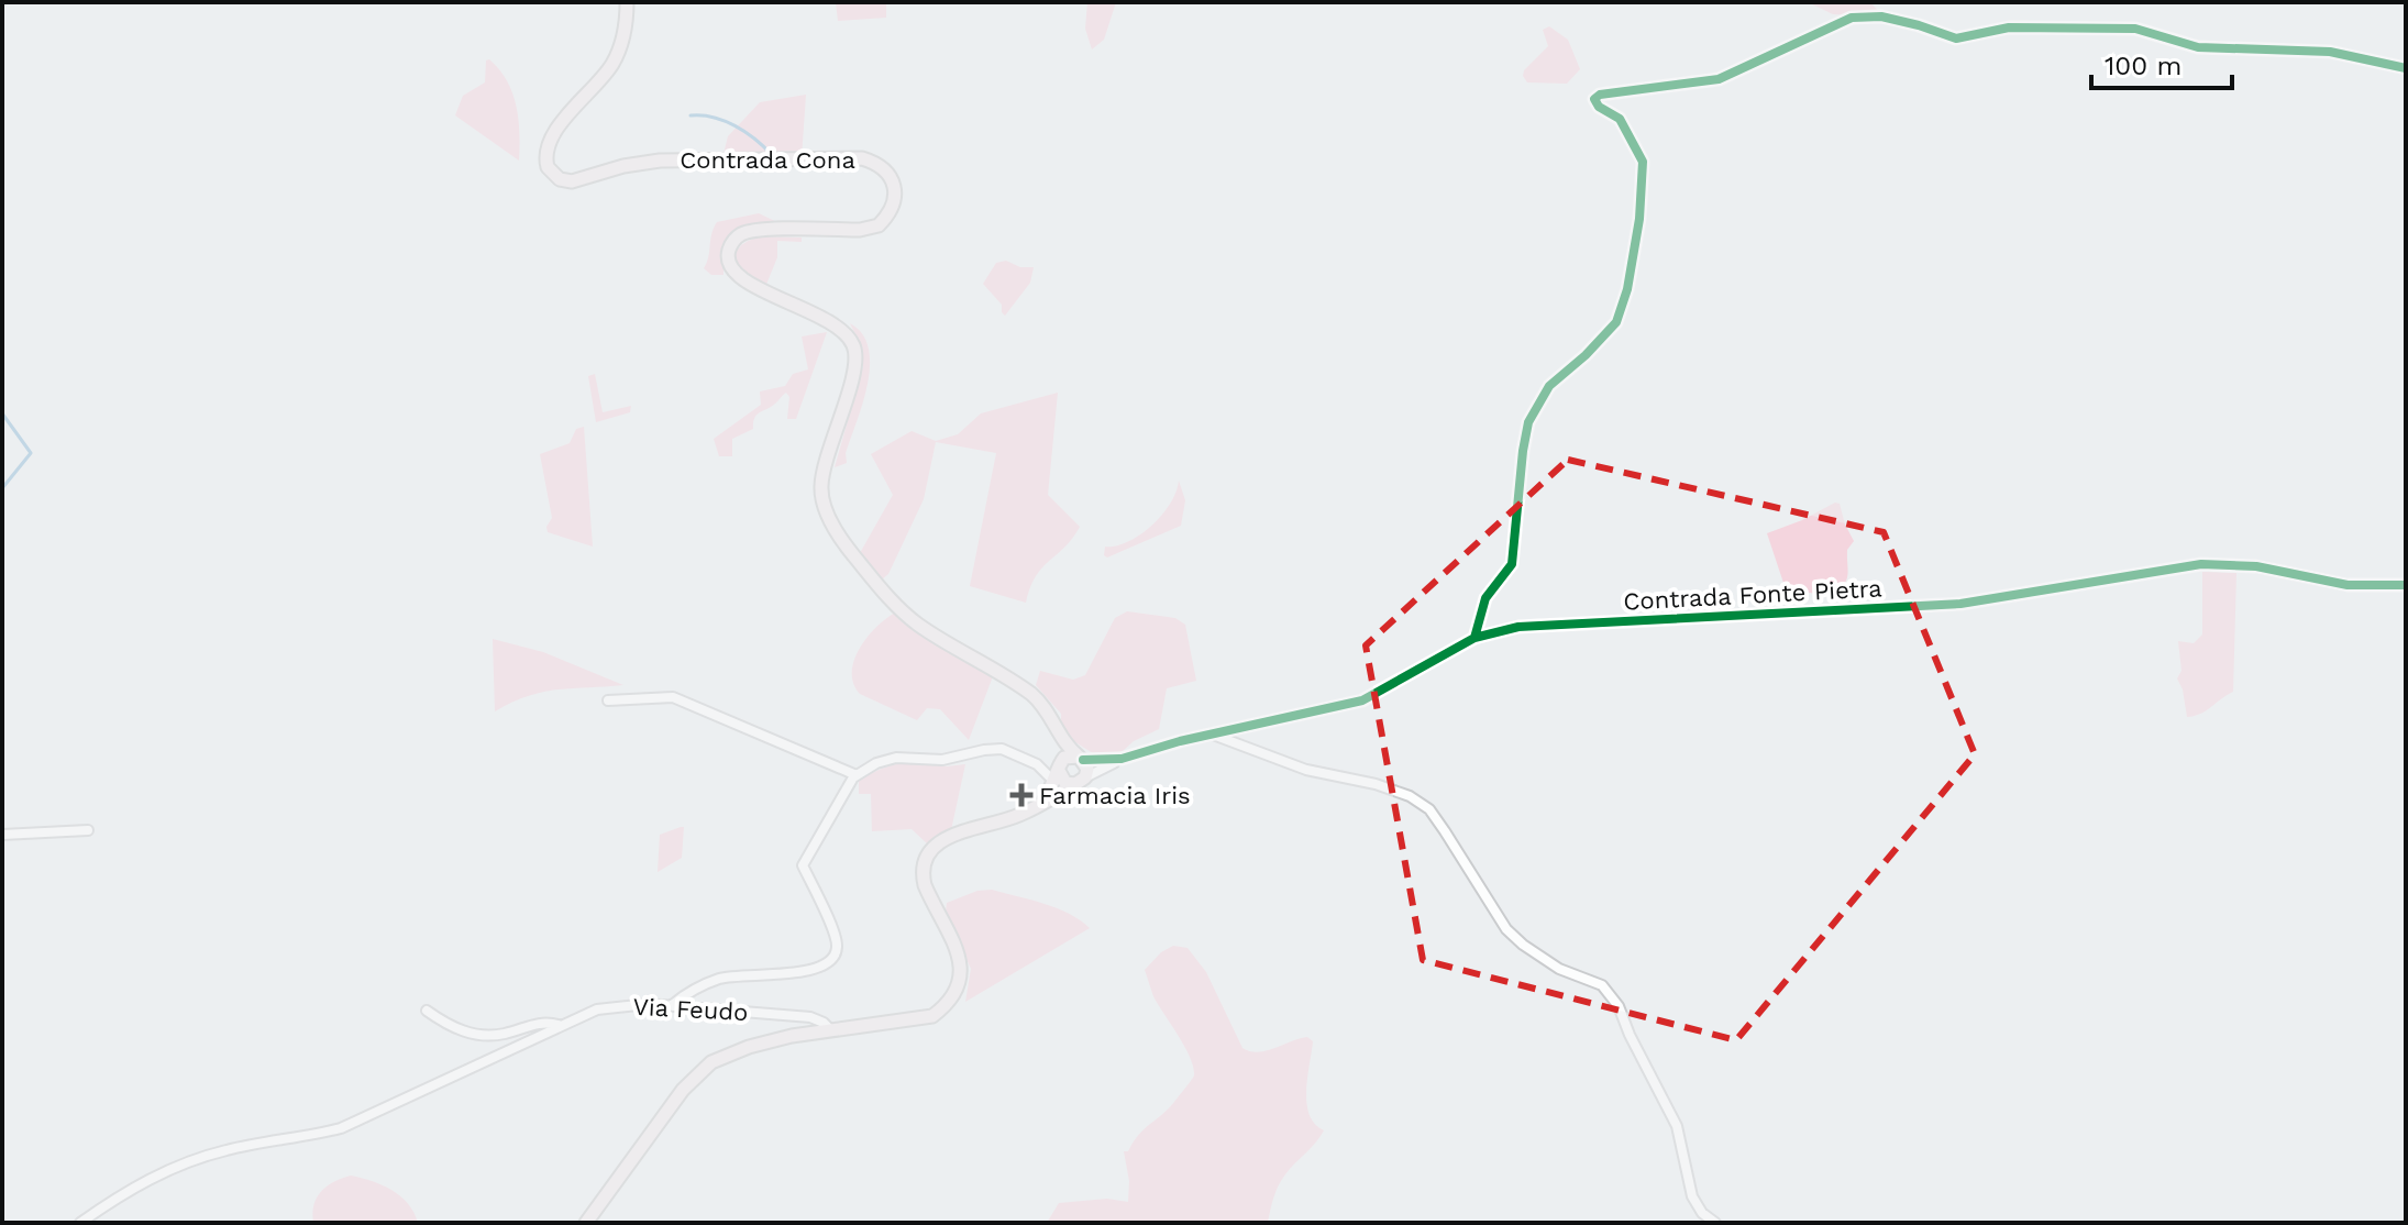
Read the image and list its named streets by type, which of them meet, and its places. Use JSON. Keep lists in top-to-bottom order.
{
  "streets": {
    "main road": ["Contrada Cona", "Via Feudo"],
    "street": ["Contrada Fonte Pietra"]
  },
  "crossings": [
    ["Contrada Cona", "Via Feudo"]
  ],
  "places": {
    "health": ["Farmacia Iris"]
  },
  "scale_bar": "100 m"
}
